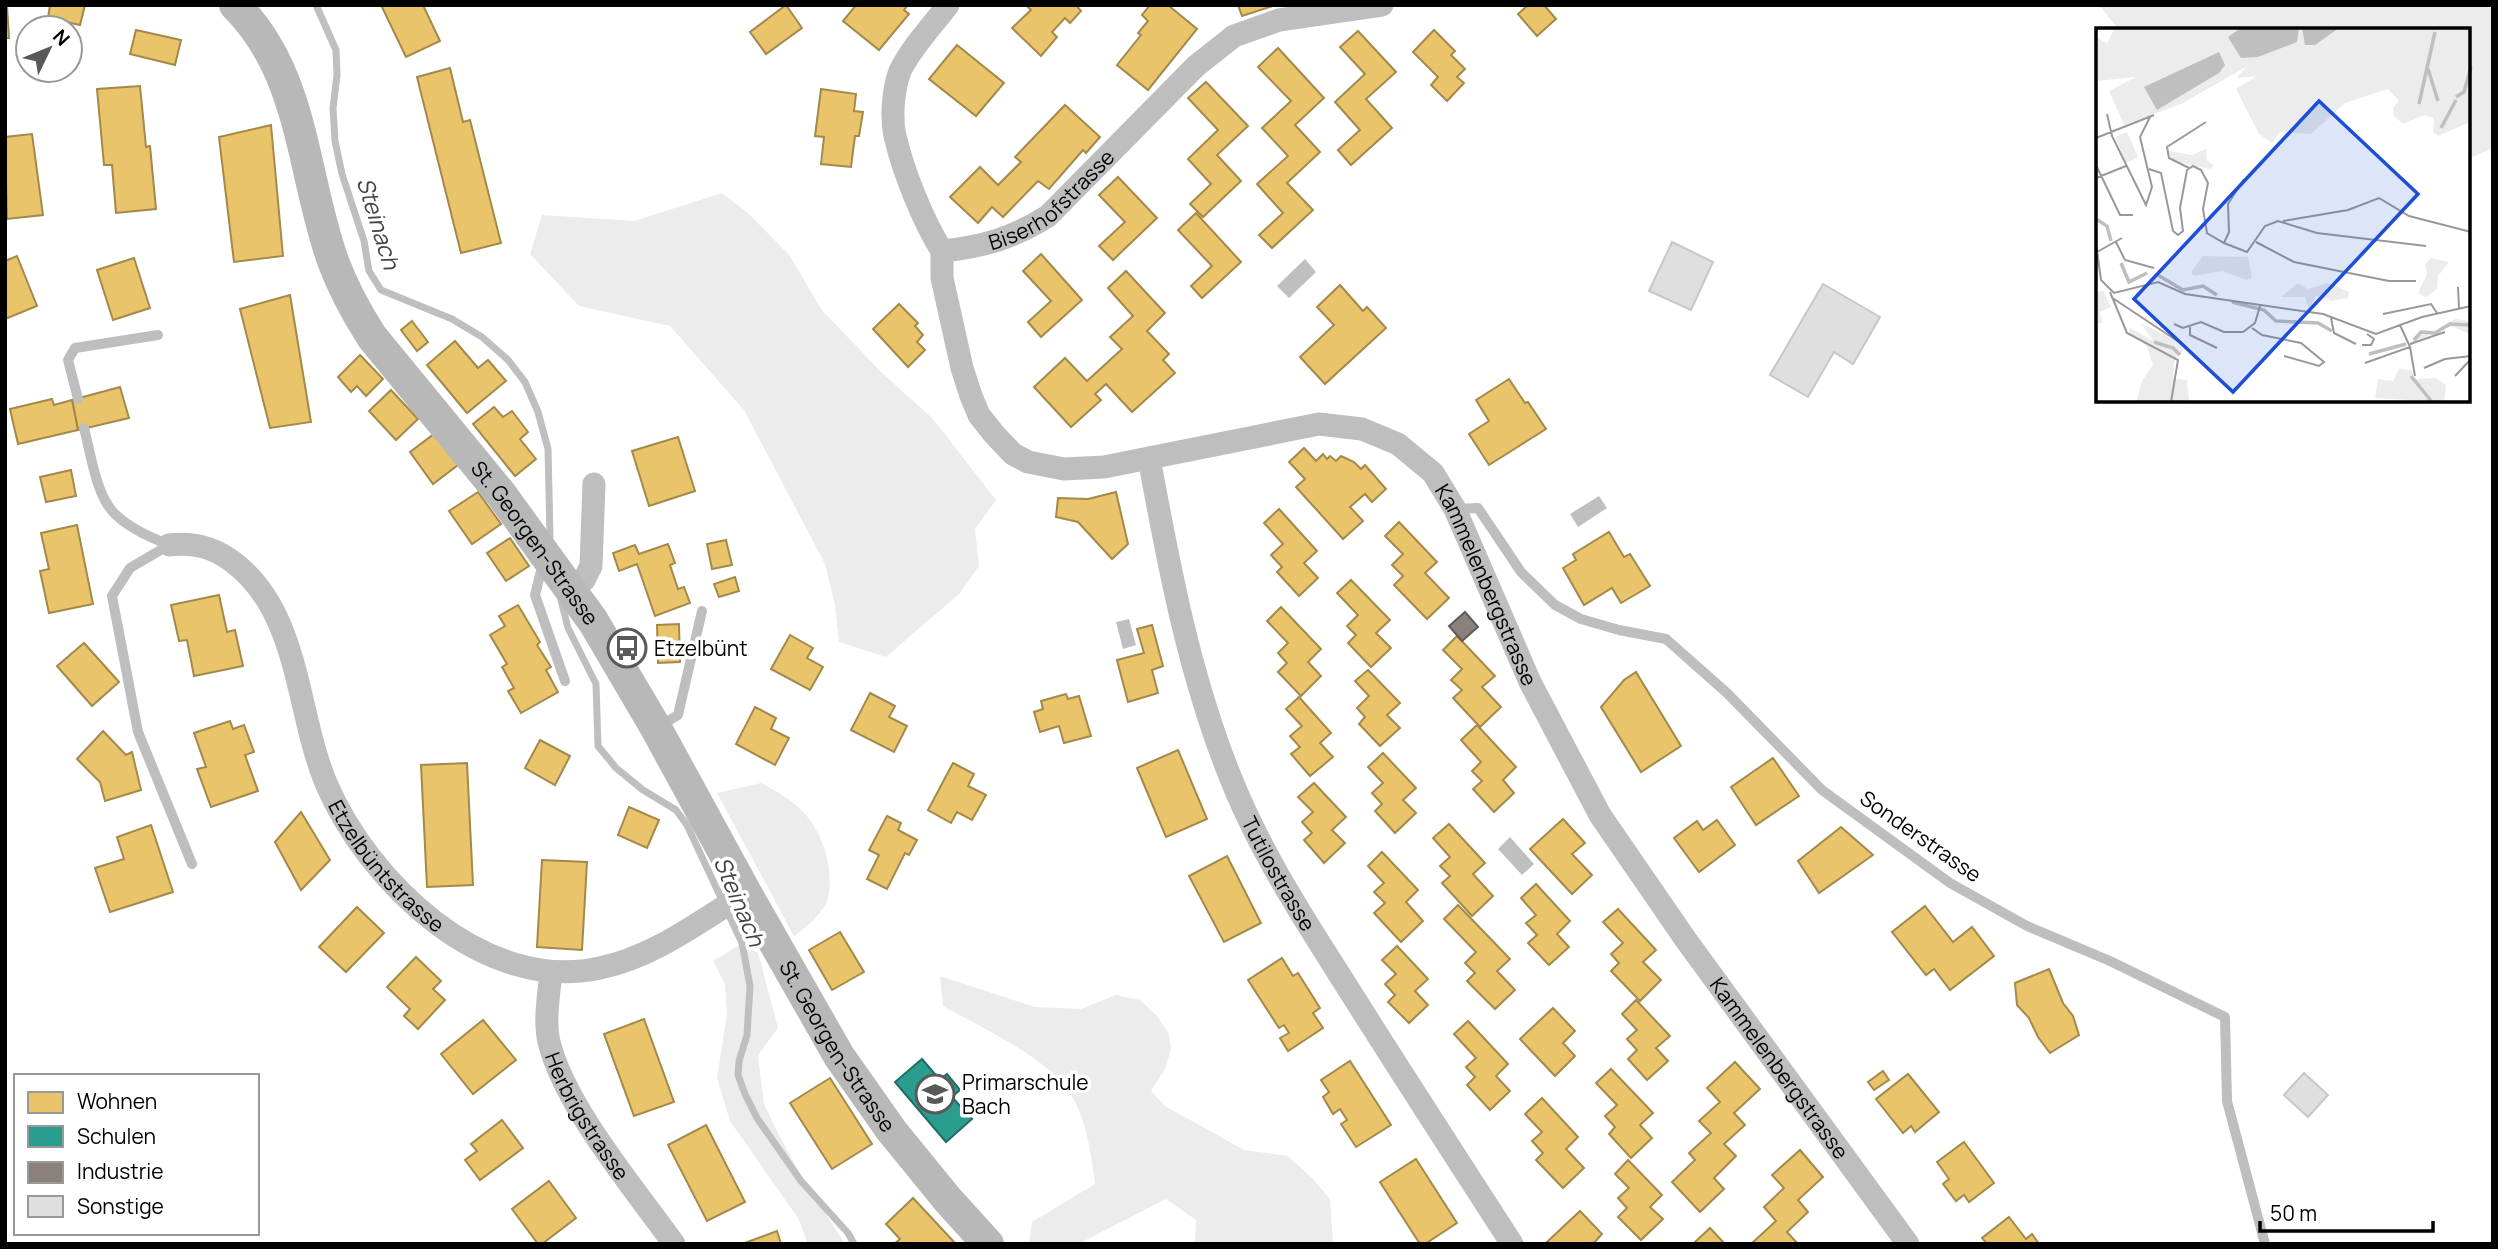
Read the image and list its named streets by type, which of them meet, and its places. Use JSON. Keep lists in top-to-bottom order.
{
  "streets": {
    "street": [
      "Biserhofstrasse",
      "St. Georgen-Strasse",
      "Kammelenbergstrasse",
      "Etzelbüntstrasse",
      "Tutilostrasse",
      "Herbrigstrasse"
    ],
    "lane": ["Sonderstrasse"]
  },
  "crossings": [
    ["Biserhofstrasse", "Kammelenbergstrasse"],
    ["St. Georgen-Strasse", "Etzelbüntstrasse"],
    ["Kammelenbergstrasse", "Sonderstrasse"],
    ["Kammelenbergstrasse", "Tutilostrasse"],
    ["Etzelbüntstrasse", "Herbrigstrasse"]
  ],
  "water": ["Steinach"],
  "places": {
    "bus stop": ["Etzelbünt"],
    "school or university": ["Primarschule Bach"]
  },
  "legend": [
    "Wohnen",
    "Schulen",
    "Industrie",
    "Sonstige"
  ],
  "scale_bar": "50 m",
  "north": "top right"
}
